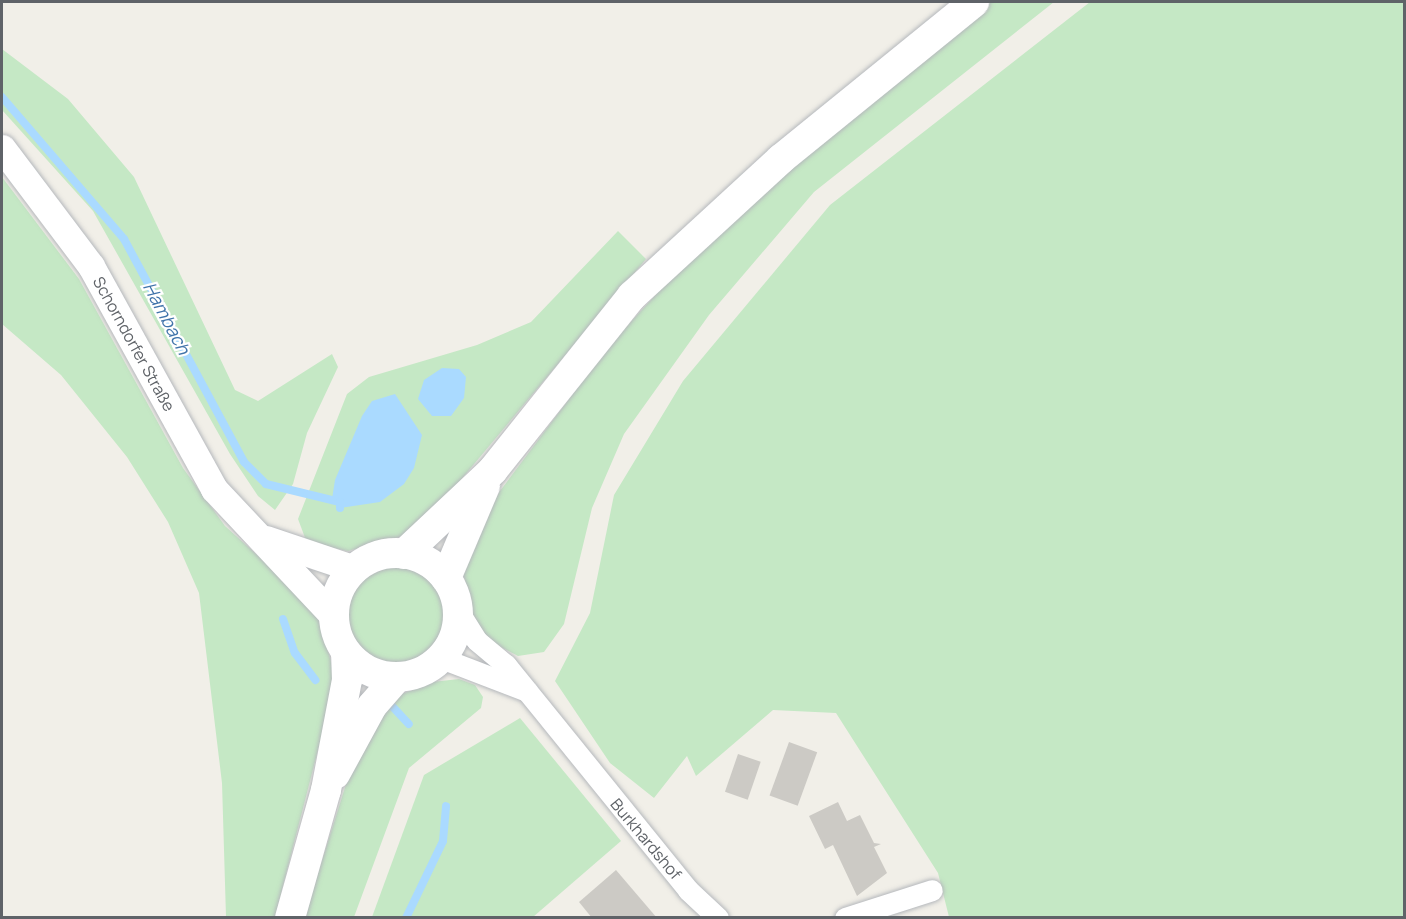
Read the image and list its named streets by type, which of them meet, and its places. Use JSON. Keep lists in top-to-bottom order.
{
  "streets": {
    "street": ["Schorndorfer Straße", "Burkhardshof"]
  },
  "crossings": [
    ["Schorndorfer Straße", "Burkhardshof"]
  ],
  "water": ["Hambach"]
}
